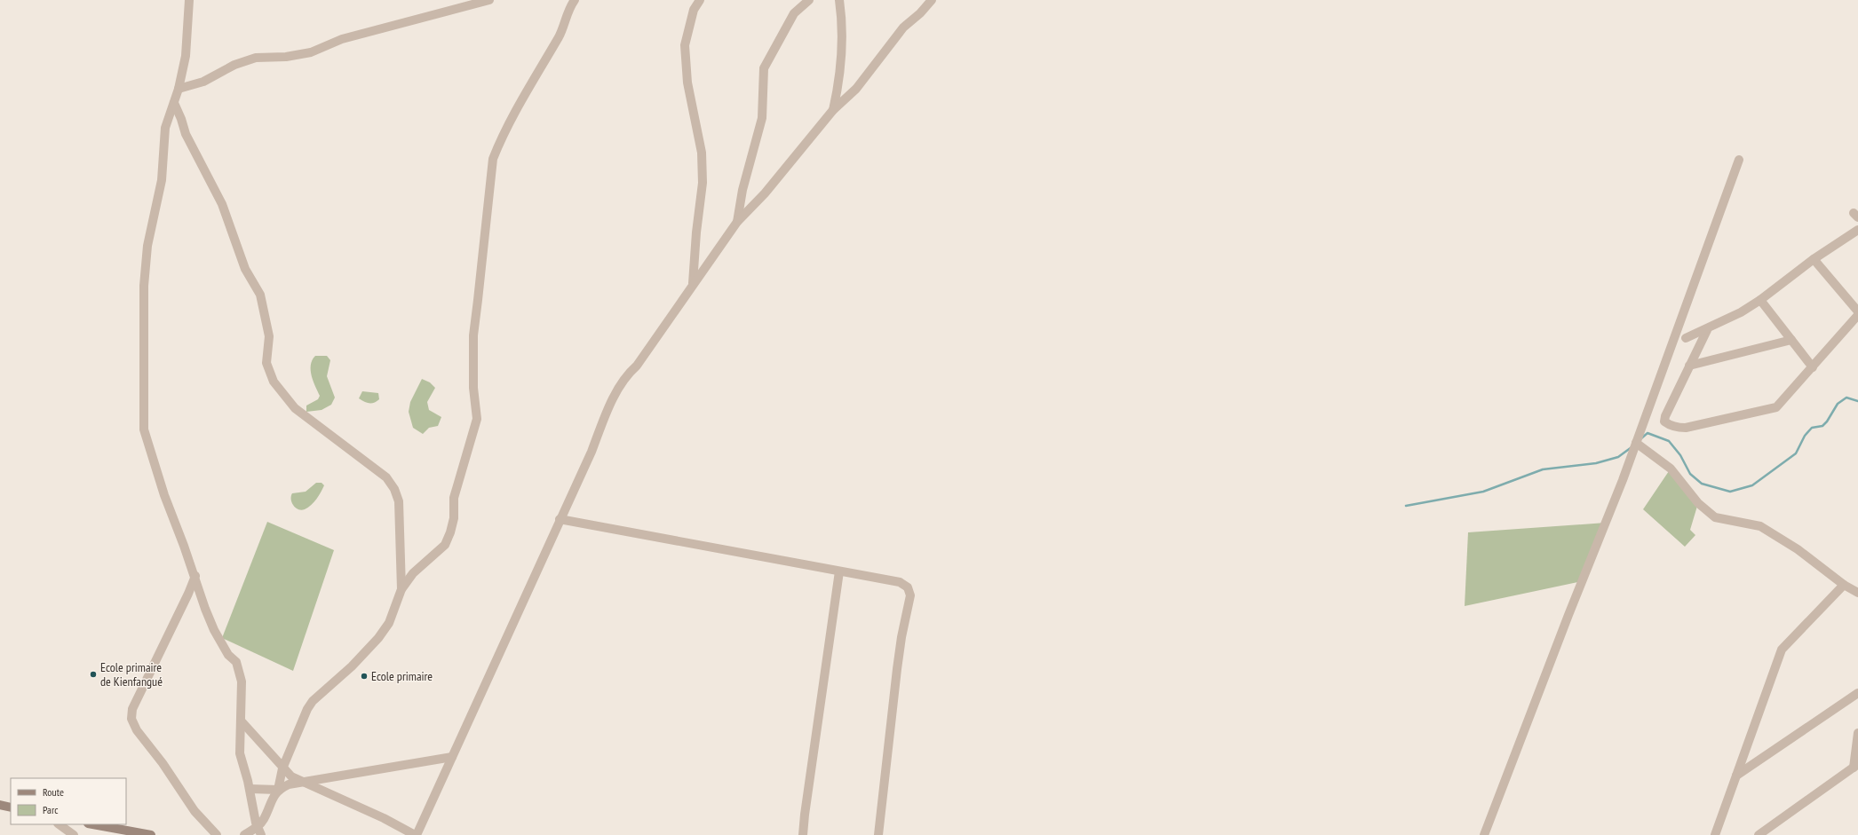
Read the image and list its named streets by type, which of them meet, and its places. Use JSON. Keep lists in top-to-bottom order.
{
  "places": ["Ecole primaire de Kienfangué", "Ecole primaire"],
  "legend": ["Route", "Parc"]
}
